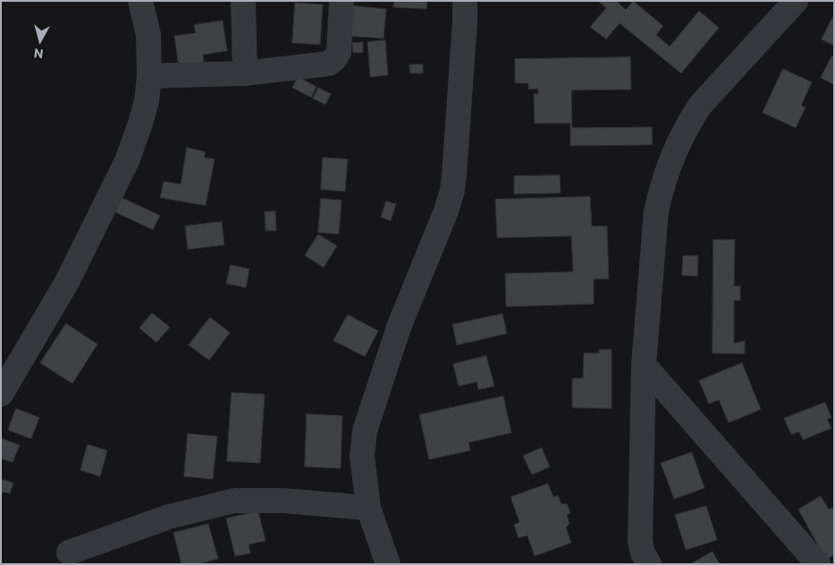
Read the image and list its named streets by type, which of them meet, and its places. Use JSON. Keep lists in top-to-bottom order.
{
  "north": "bottom"
}
